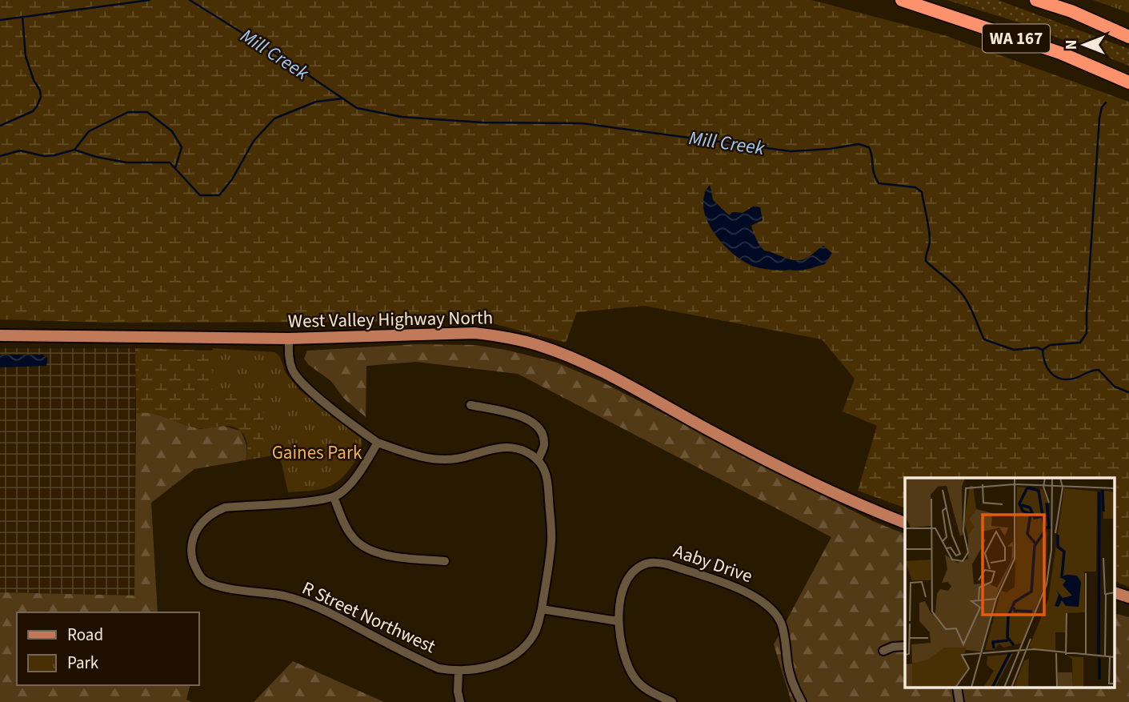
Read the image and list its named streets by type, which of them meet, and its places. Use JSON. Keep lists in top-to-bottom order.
{
  "streets": {
    "highway": ["WA 167"],
    "main road": ["West Valley Highway North"],
    "street": ["Aaby Drive", "R Street Northwest"]
  },
  "water": ["Mill Creek"],
  "parks": ["Gaines Park"],
  "legend": ["Road", "Park"],
  "north": "left"
}
